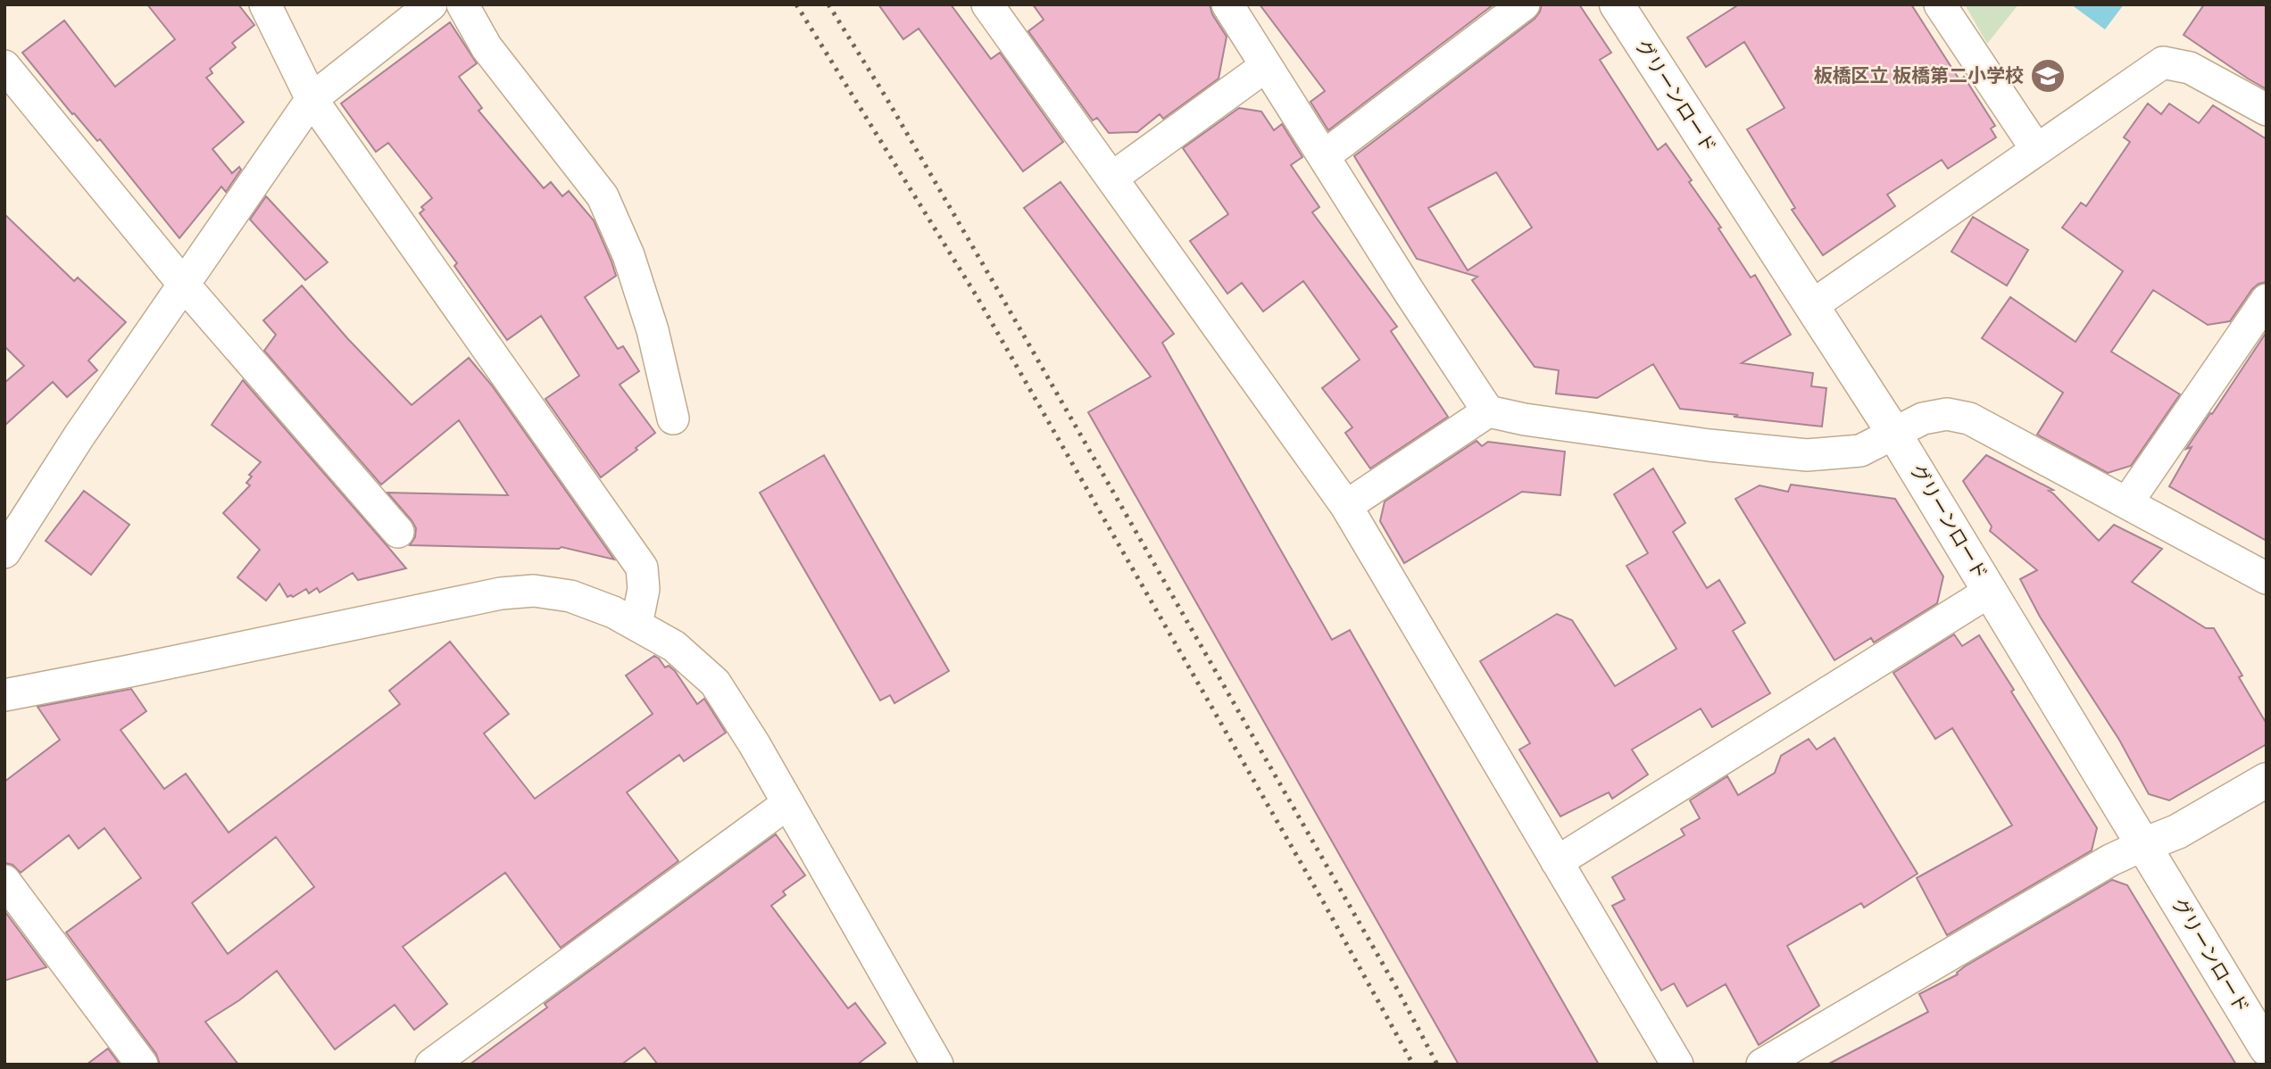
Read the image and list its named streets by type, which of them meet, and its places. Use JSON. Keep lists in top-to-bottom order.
{
  "streets": {
    "street": ["グリーンロード"]
  },
  "places": {
    "school or university": ["板橋区立 板橋第二小学校"]
  }
}
